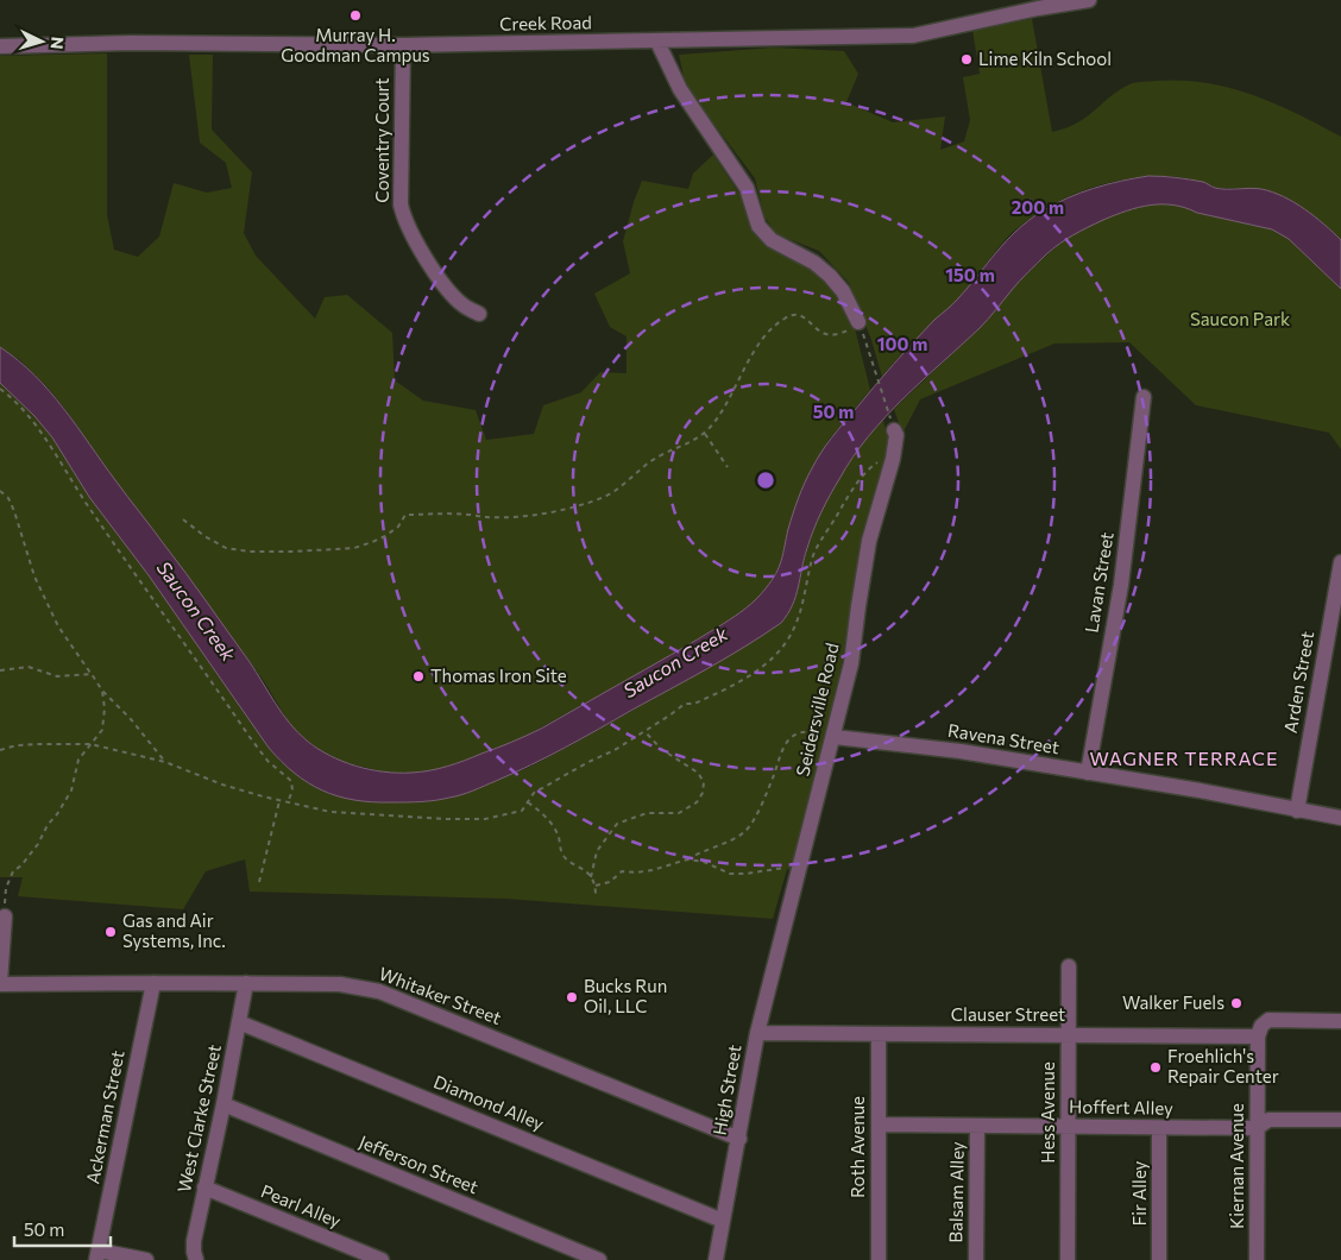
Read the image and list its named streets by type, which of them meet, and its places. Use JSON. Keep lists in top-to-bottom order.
{
  "streets": {
    "street": [
      "Creek Road",
      "Coventry Court",
      "Lavan Street",
      "Arden Street",
      "Seidersville Road",
      "Ravena Street",
      "Whitaker Street",
      "Clauser Street",
      "High Street",
      "Diamond Alley",
      "Hoffert Alley",
      "Hess Avenue",
      "Ackerman Street",
      "West Clarke Street",
      "Roth Avenue",
      "Jefferson Street",
      "Kiernan Avenue",
      "Balsam Alley",
      "Fir Alley",
      "Pearl Alley"
    ]
  },
  "crossings": [
    ["Creek Road", "Coventry Court"],
    ["Lavan Street", "Ravena Street"],
    ["Arden Street", "Ravena Street"],
    ["Seidersville Road", "Ravena Street"],
    ["Seidersville Road", "High Street"],
    ["Whitaker Street", "High Street"],
    ["Whitaker Street", "Ackerman Street"],
    ["Whitaker Street", "West Clarke Street"],
    ["Clauser Street", "High Street"],
    ["Clauser Street", "Hess Avenue"],
    ["Clauser Street", "Roth Avenue"],
    ["Clauser Street", "Kiernan Avenue"],
    ["High Street", "Diamond Alley"],
    ["Diamond Alley", "West Clarke Street"],
    ["Hoffert Alley", "Hess Avenue"],
    ["Hoffert Alley", "Roth Avenue"],
    ["Hoffert Alley", "Kiernan Avenue"],
    ["Hoffert Alley", "Balsam Alley"],
    ["Hoffert Alley", "Fir Alley"],
    ["West Clarke Street", "Jefferson Street"],
    ["West Clarke Street", "Pearl Alley"]
  ],
  "districts": ["WAGNER TERRACE"],
  "water": ["Saucon Creek"],
  "parks": ["Saucon Park"],
  "places": [
    "Murray H. Goodman Campus",
    "Lime Kiln School",
    "Thomas Iron Site",
    "Gas and Air Systems, Inc.",
    "Bucks Run Oil, LLC",
    "Walker Fuels",
    "Froehlich's Repair Center"
  ],
  "scale_bar": "50 m",
  "north": "right",
  "rings": [
    "200 m",
    "150 m",
    "100 m",
    "50 m"
  ]
}
